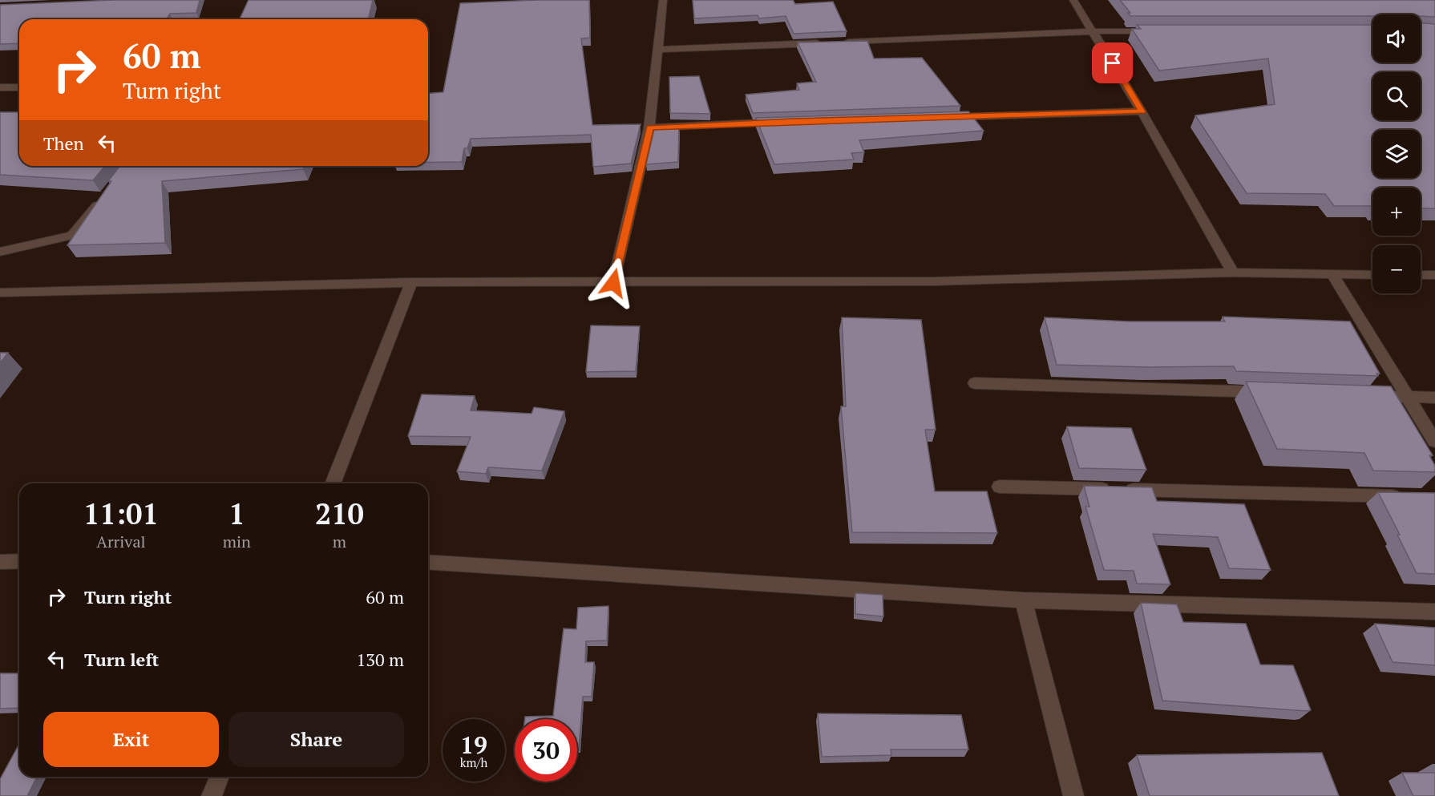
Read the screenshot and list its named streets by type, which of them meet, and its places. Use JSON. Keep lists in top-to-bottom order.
{
  "page": {
    "map_buttons": ["+", "−"],
    "turn": ["60 m", "Turn right"],
    "then": "Then",
    "eta": [
      "11:01",
      "Arrival",
      "1",
      "min",
      "210",
      "m"
    ],
    "list": [
      {
        "name": "Turn right",
        "value": "60 m"
      },
      {
        "name": "Turn left",
        "value": "130 m"
      }
    ],
    "buttons": ["Exit", "Share"],
    "speed": "19 km/h",
    "limit": "30"
  }
}
